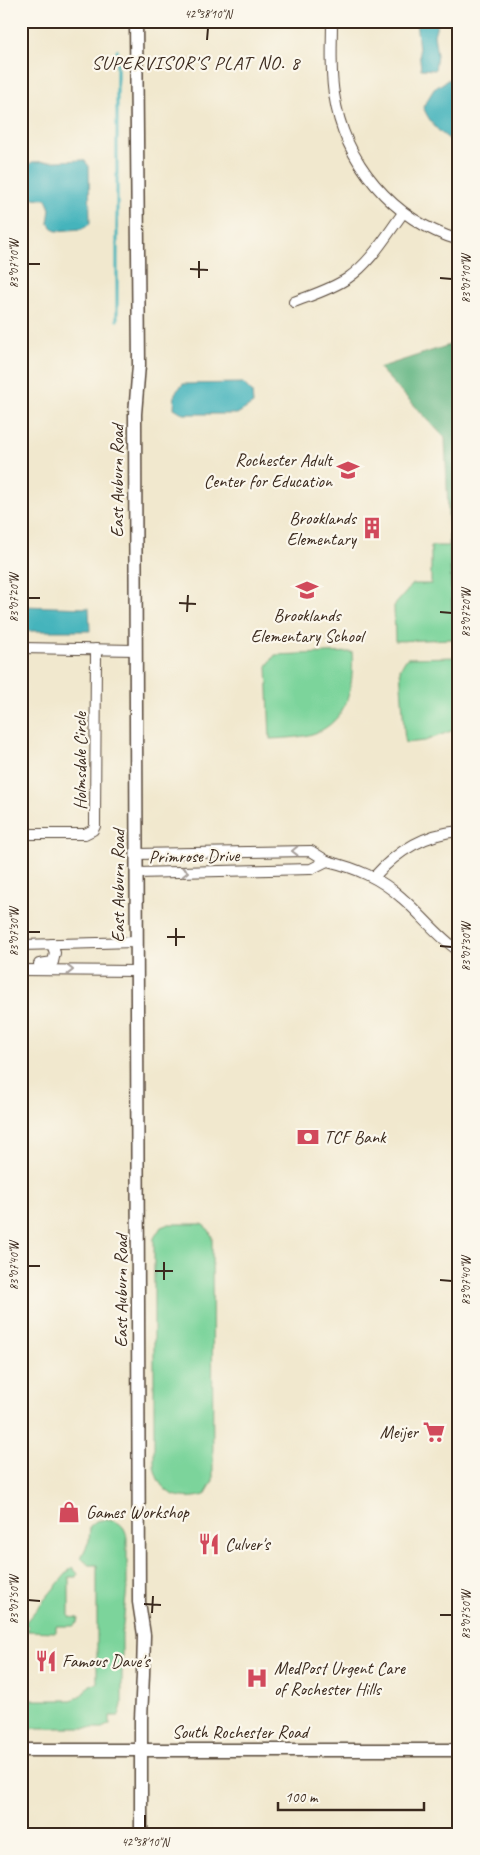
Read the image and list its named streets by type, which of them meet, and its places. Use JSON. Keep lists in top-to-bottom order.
{
  "streets": {
    "main road": ["East Auburn Road", "South Rochester Road"],
    "street": ["Holmsdale Circle", "Primrose Drive"]
  },
  "crossings": [
    ["East Auburn Road", "Primrose Drive"],
    ["East Auburn Road", "South Rochester Road"]
  ],
  "districts": ["SUPERVISOR'S PLAT NO. 8"],
  "places": {
    "school or university": ["Rochester Adult Center for Education", "Brooklands Elementary School"],
    "building": ["Brooklands Elementary"],
    "bank": ["TCF Bank"],
    "supermarket": ["Meijer"],
    "shop": ["Games Workshop"],
    "restaurant": ["Culver's", "Famous Dave's"],
    "hospital": ["MedPost Urgent Care of Rochester Hills"]
  },
  "scale_bar": "100 m",
  "coordinates": [
    "42°38'10\"N",
    "83°07'10\"W",
    "83°07'20\"W",
    "83°07'30\"W",
    "83°07'40\"W",
    "83°07'50\"W"
  ]
}
